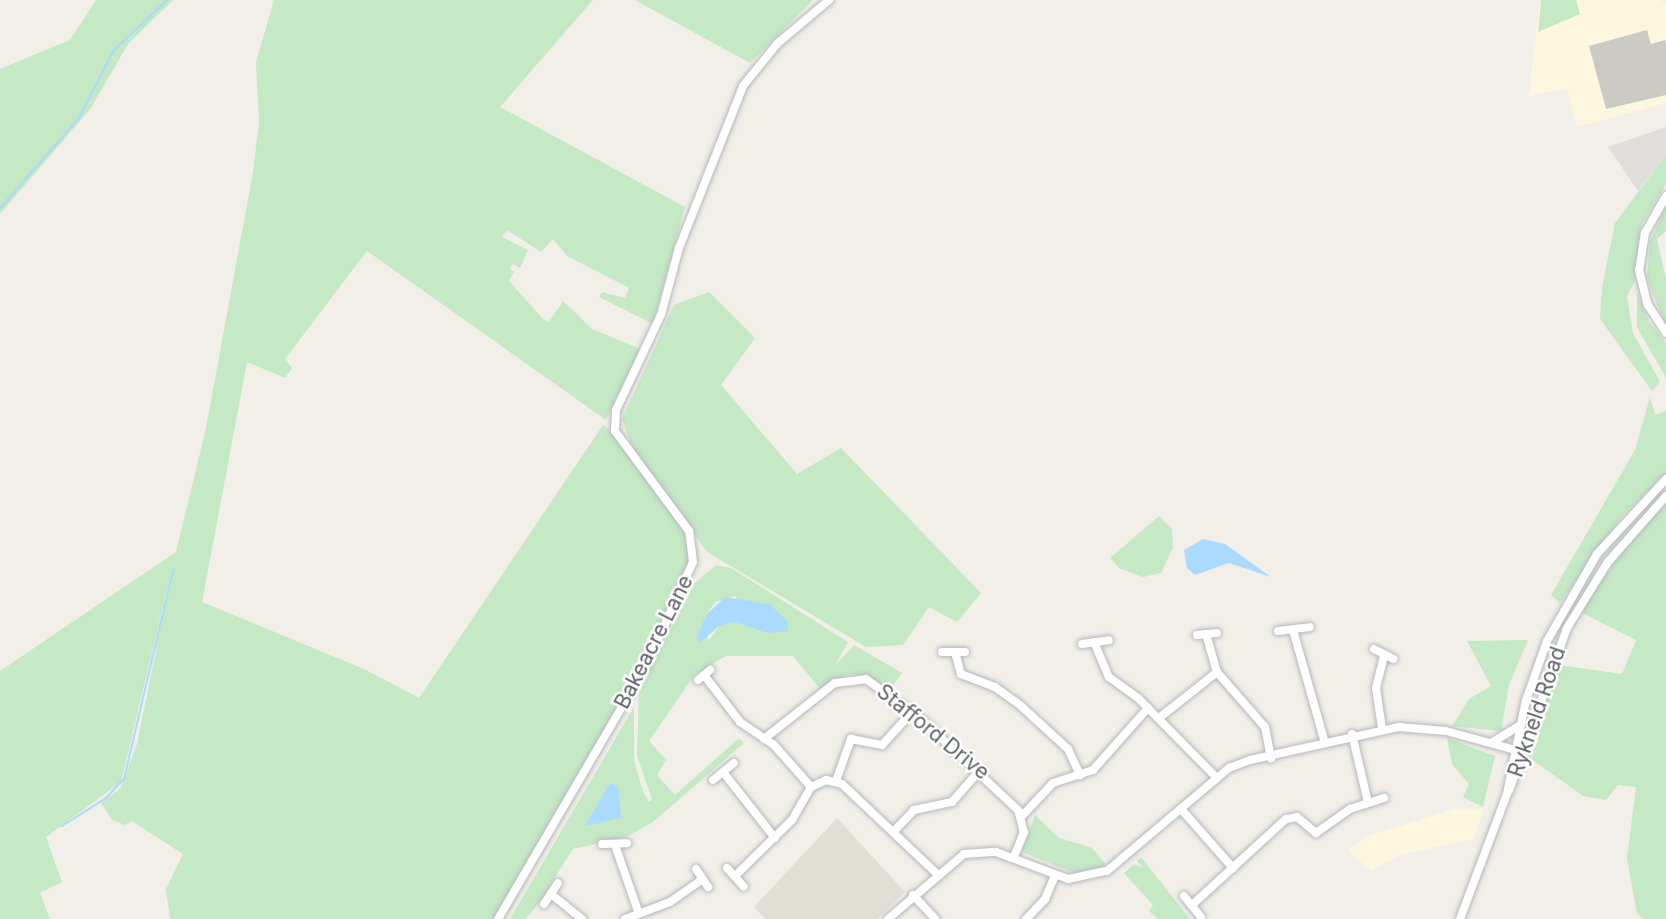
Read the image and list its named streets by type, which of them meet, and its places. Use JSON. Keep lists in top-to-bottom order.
{
  "streets": {
    "street": ["Bakeacre Lane", "Rykneld Road", "Stafford Drive"]
  }
}
